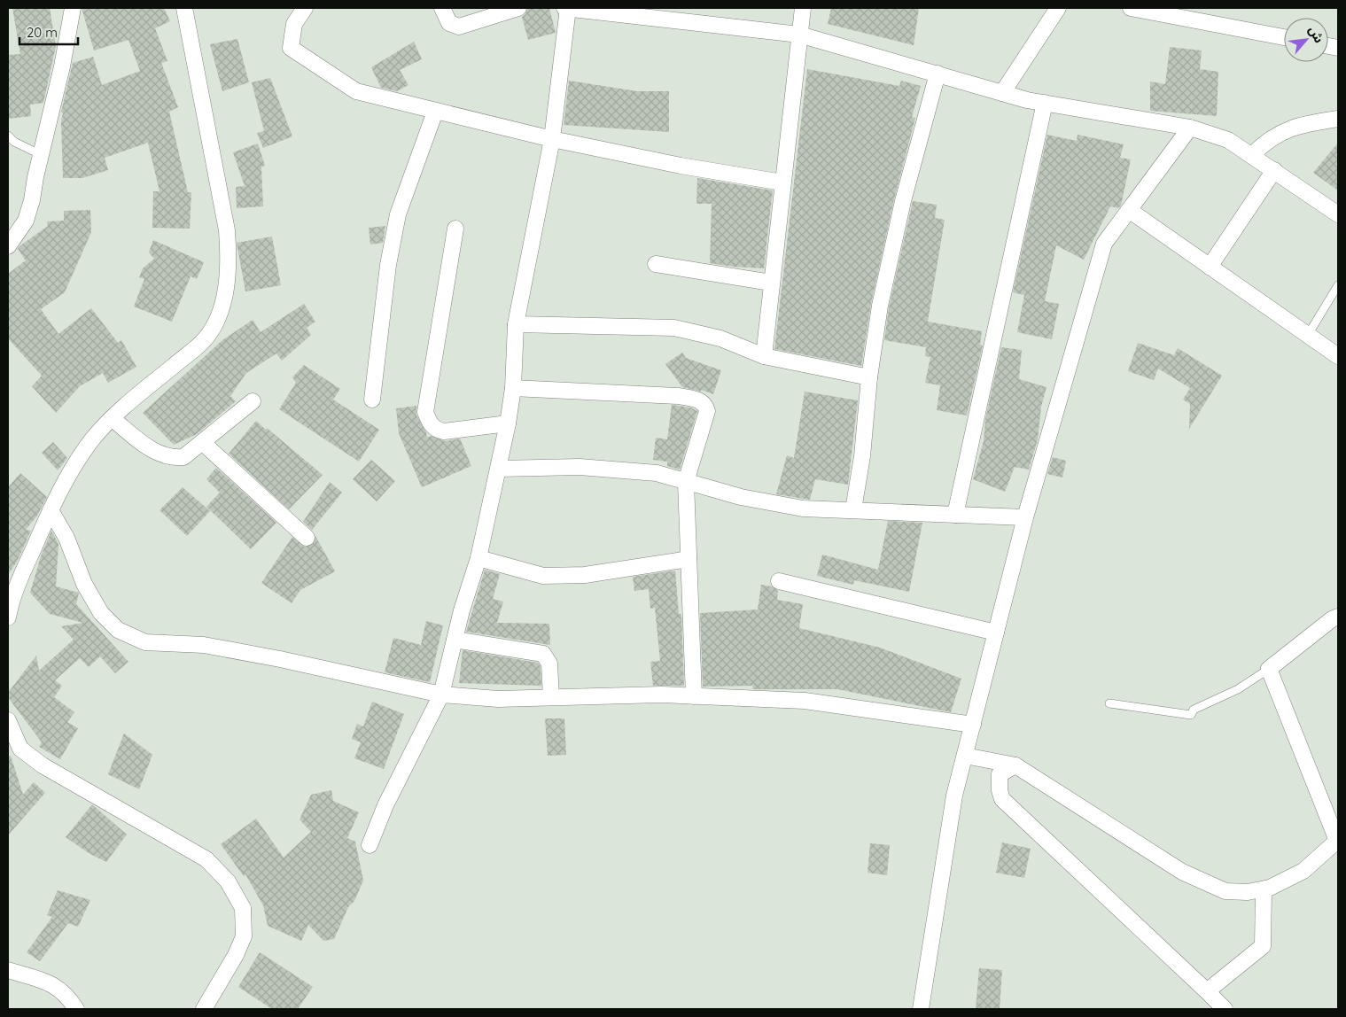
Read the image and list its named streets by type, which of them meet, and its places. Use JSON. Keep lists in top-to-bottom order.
{
  "scale_bar": "20 m",
  "north": "top right"
}
